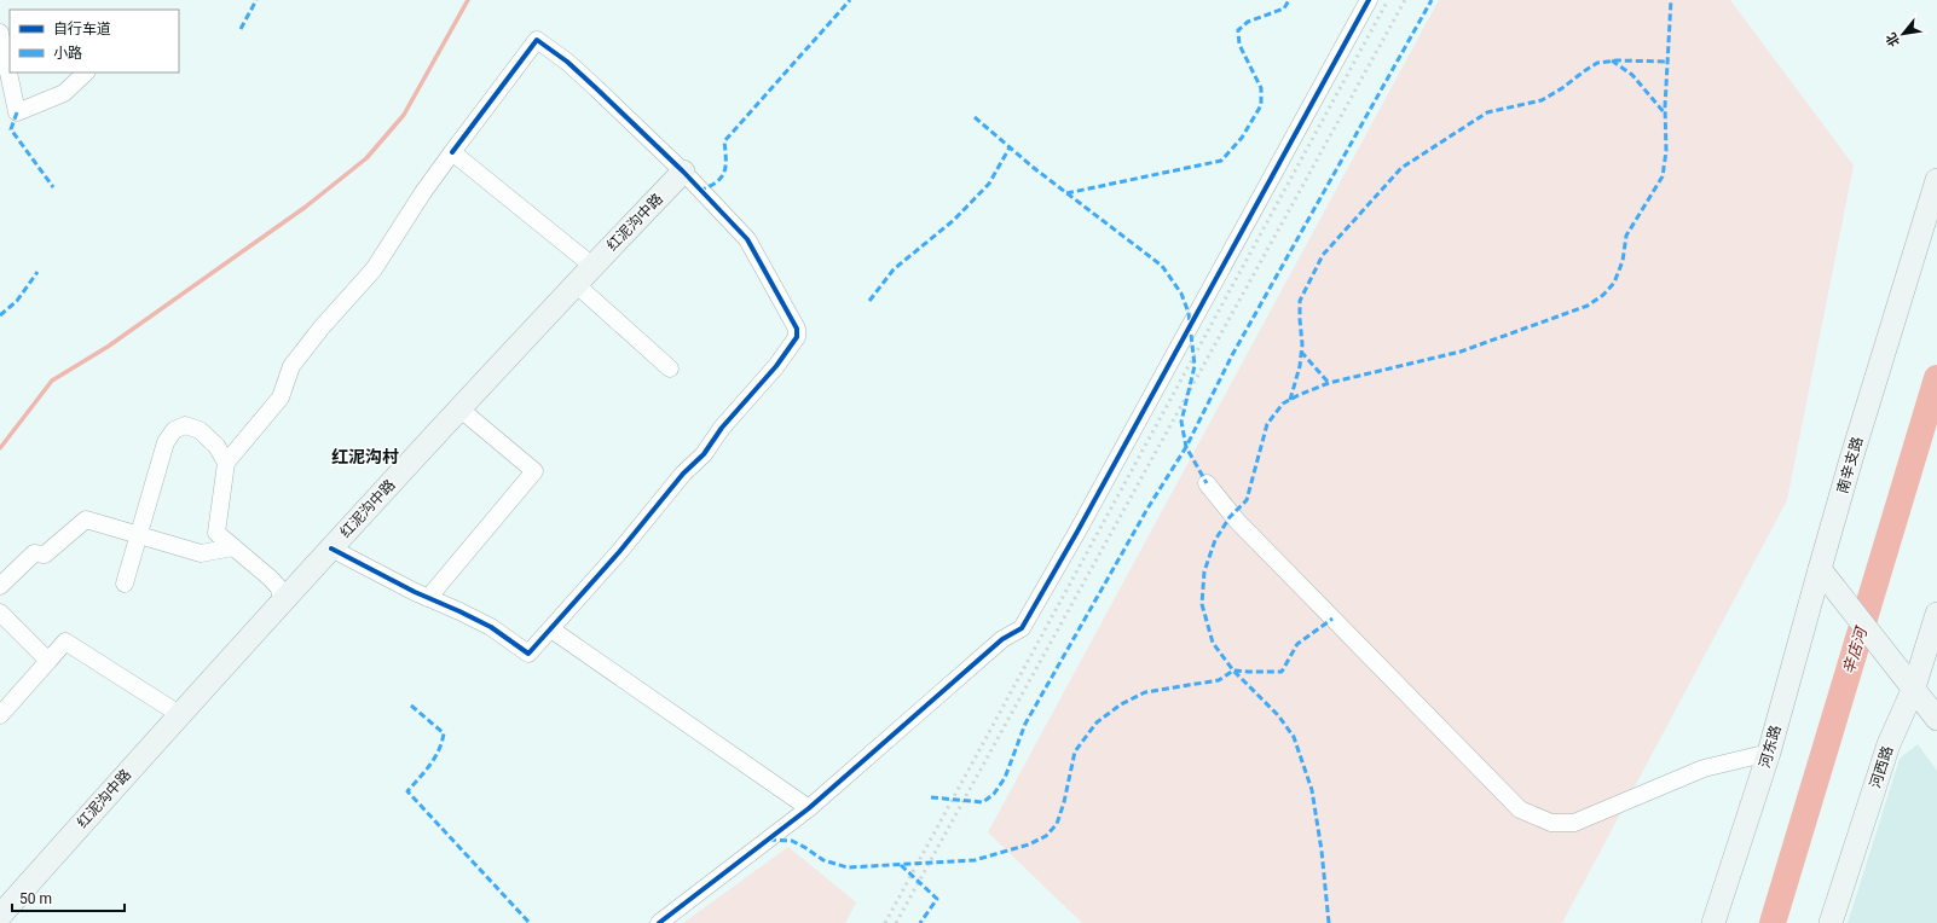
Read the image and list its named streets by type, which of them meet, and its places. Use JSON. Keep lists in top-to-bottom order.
{
  "streets": {
    "street": [
      "红泥沟中路",
      "南辛支路",
      "河东路",
      "河西路"
    ]
  },
  "crossings": [
    ["南辛支路", "河东路"]
  ],
  "districts": ["红泥沟村"],
  "water": ["辛店河"],
  "legend": ["自行车道", "小路"],
  "scale_bar": "50 m",
  "north": "bottom left"
}
